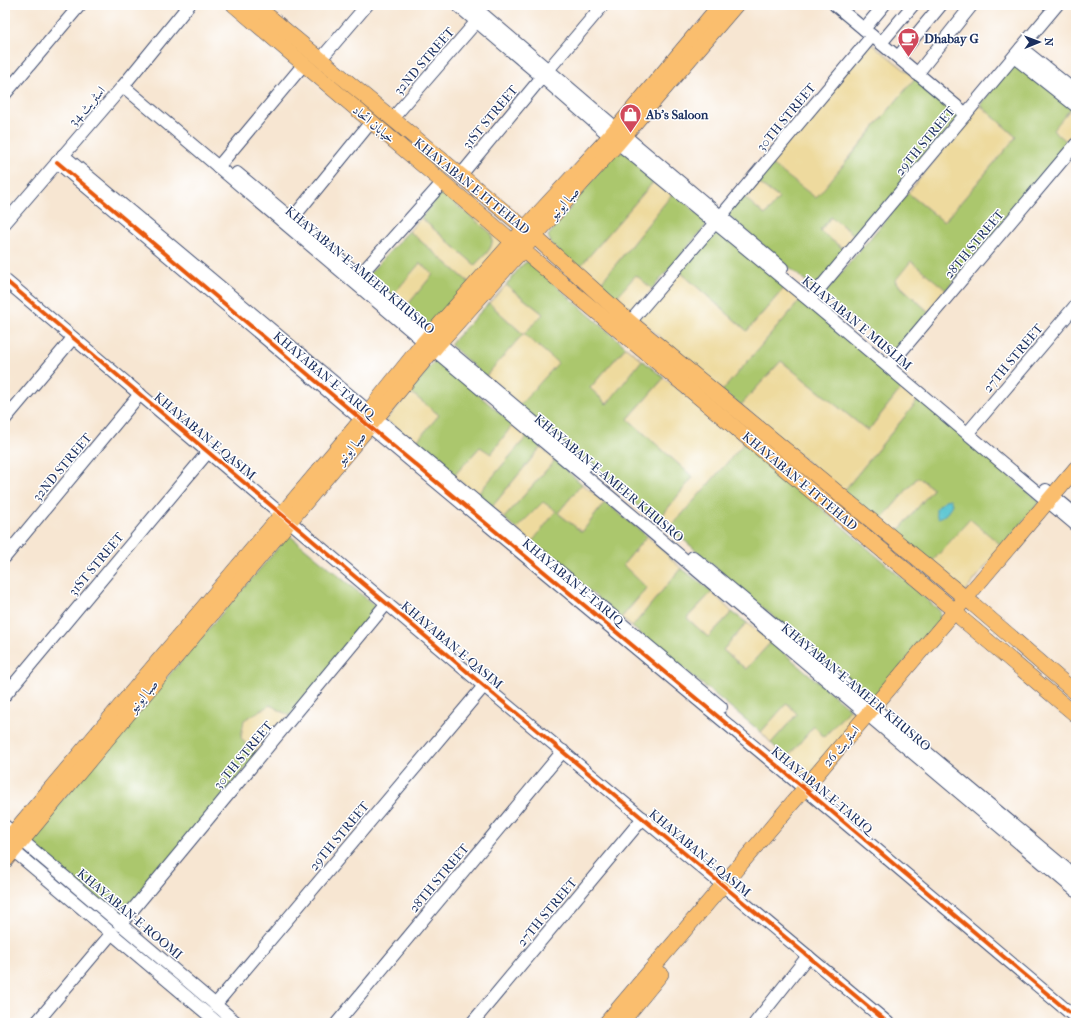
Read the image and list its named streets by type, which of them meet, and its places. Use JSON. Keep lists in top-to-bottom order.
{
  "streets": {
    "main road": [
      "خیابان اتحاد",
      "KHAYABAN E ITTEHAD",
      "صبا ایونیو",
      "KHAYABAN-E-ITTEHAD",
      "اسٹریٹ 26"
    ],
    "street": [
      "32ND STREET",
      "اسٹریٹ 34",
      "31ST STREET",
      "30TH STREET",
      "29TH STREET",
      "28TH STREET",
      "KHAYABAN-E-AMEER KHUSRO",
      "KHAYABAN E MUSLIM",
      "27TH STREET",
      "KHAYABAN-E-TARIQ",
      "KHAYABAN-E-QASIM",
      "KHAYABAN-E-ROOMI"
    ]
  },
  "crossings": [
    ["32ND STREET", "KHAYABAN E ITTEHAD"],
    ["32ND STREET", "KHAYABAN E MUSLIM"],
    ["32ND STREET", "KHAYABAN-E-QASIM"],
    ["اسٹریٹ 34", "KHAYABAN-E-AMEER KHUSRO"],
    ["اسٹریٹ 34", "KHAYABAN-E-TARIQ"],
    ["31ST STREET", "KHAYABAN E ITTEHAD"],
    ["31ST STREET", "KHAYABAN E MUSLIM"],
    ["31ST STREET", "KHAYABAN-E-QASIM"],
    ["30TH STREET", "KHAYABAN E MUSLIM"],
    ["30TH STREET", "KHAYABAN-E-QASIM"],
    ["30TH STREET", "KHAYABAN-E-ITTEHAD"],
    ["30TH STREET", "KHAYABAN-E-ROOMI"],
    ["خیابان اتحاد", "صبا ایونیو"],
    ["خیابان اتحاد", "KHAYABAN-E-ITTEHAD"],
    ["29TH STREET", "KHAYABAN E MUSLIM"],
    ["29TH STREET", "KHAYABAN-E-QASIM"],
    ["29TH STREET", "KHAYABAN-E-ROOMI"],
    ["KHAYABAN E ITTEHAD", "صبا ایونیو"],
    ["KHAYABAN E ITTEHAD", "KHAYABAN-E-ITTEHAD"],
    ["صبا ایونیو", "KHAYABAN-E-AMEER KHUSRO"],
    ["صبا ایونیو", "KHAYABAN E MUSLIM"],
    ["صبا ایونیو", "KHAYABAN-E-TARIQ"],
    ["صبا ایونیو", "KHAYABAN-E-QASIM"],
    ["صبا ایونیو", "KHAYABAN-E-ITTEHAD"],
    ["صبا ایونیو", "KHAYABAN-E-ROOMI"],
    ["28TH STREET", "KHAYABAN E MUSLIM"],
    ["28TH STREET", "KHAYABAN-E-QASIM"],
    ["KHAYABAN-E-AMEER KHUSRO", "اسٹریٹ 26"],
    ["KHAYABAN E MUSLIM", "27TH STREET"],
    ["KHAYABAN E MUSLIM", "اسٹریٹ 26"],
    ["27TH STREET", "KHAYABAN-E-QASIM"],
    ["KHAYABAN-E-TARIQ", "اسٹریٹ 26"],
    ["KHAYABAN-E-QASIM", "اسٹریٹ 26"],
    ["KHAYABAN-E-ITTEHAD", "اسٹریٹ 26"]
  ],
  "places": {
    "cafe": ["Dhabay G"],
    "shop": ["Ab's Saloon"]
  },
  "north": "right"
}
